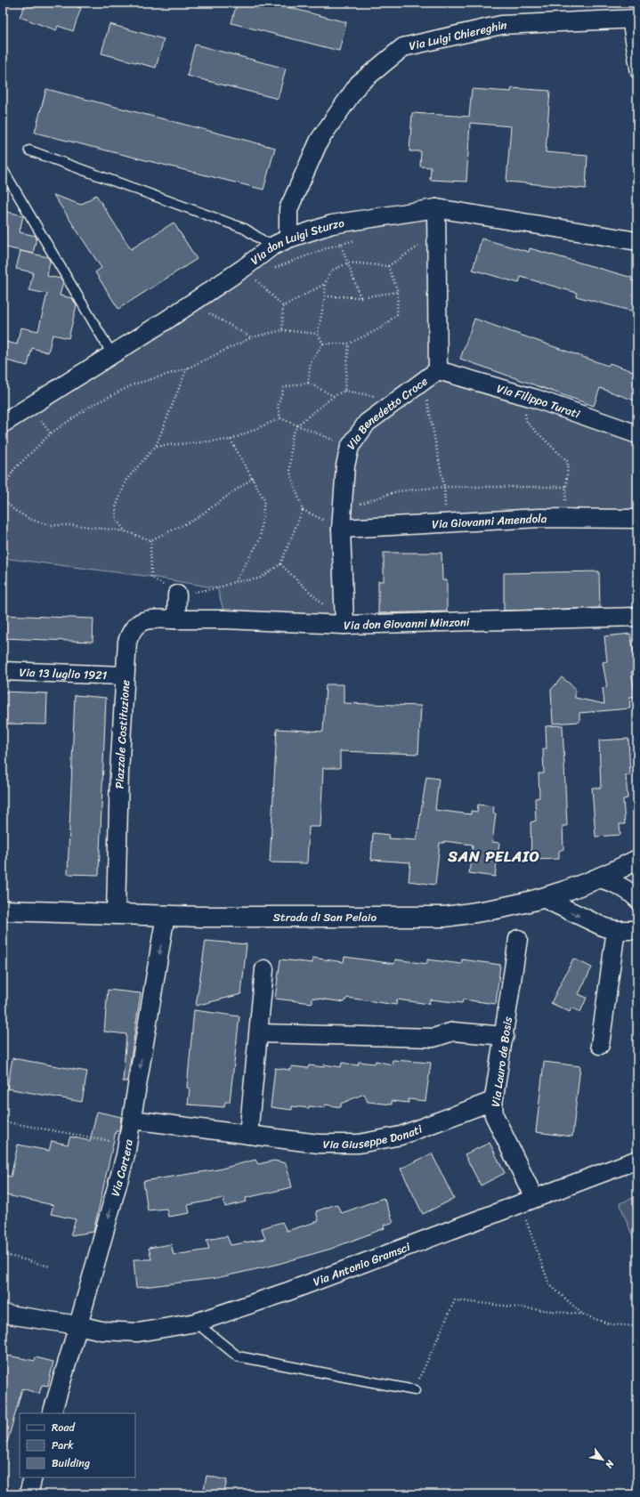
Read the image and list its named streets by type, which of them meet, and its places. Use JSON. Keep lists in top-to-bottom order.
{
  "streets": {
    "main road": ["Strada di San Pelaio"],
    "street": [
      "Via Luigi Chiereghin",
      "Via don Luigi Sturzo",
      "Via Filippo Turati",
      "Via Benedetto Croce",
      "Via Giovanni Amendola",
      "Via don Giovanni Minzoni",
      "Via 13 luglio 1921",
      "Piazzale Costituzione",
      "Via Lauro de Bosis",
      "Via Giuseppe Donati",
      "Via Cartera",
      "Via Antonio Gramsci"
    ]
  },
  "crossings": [
    ["Via Luigi Chiereghin", "Via don Luigi Sturzo"],
    ["Via don Luigi Sturzo", "Via Benedetto Croce"],
    ["Via Filippo Turati", "Via Benedetto Croce"],
    ["Via Benedetto Croce", "Via Giovanni Amendola"],
    ["Via Benedetto Croce", "Via don Giovanni Minzoni"],
    ["Via don Giovanni Minzoni", "Piazzale Costituzione"],
    ["Via 13 luglio 1921", "Piazzale Costituzione"],
    ["Piazzale Costituzione", "Strada di San Pelaio"],
    ["Strada di San Pelaio", "Via Cartera"],
    ["Via Lauro de Bosis", "Via Giuseppe Donati"],
    ["Via Lauro de Bosis", "Via Antonio Gramsci"],
    ["Via Giuseppe Donati", "Via Cartera"],
    ["Via Cartera", "Via Antonio Gramsci"]
  ],
  "districts": ["SAN PELAIO"],
  "legend": ["Road", "Park", "Building"],
  "north": "bottom right"
}
